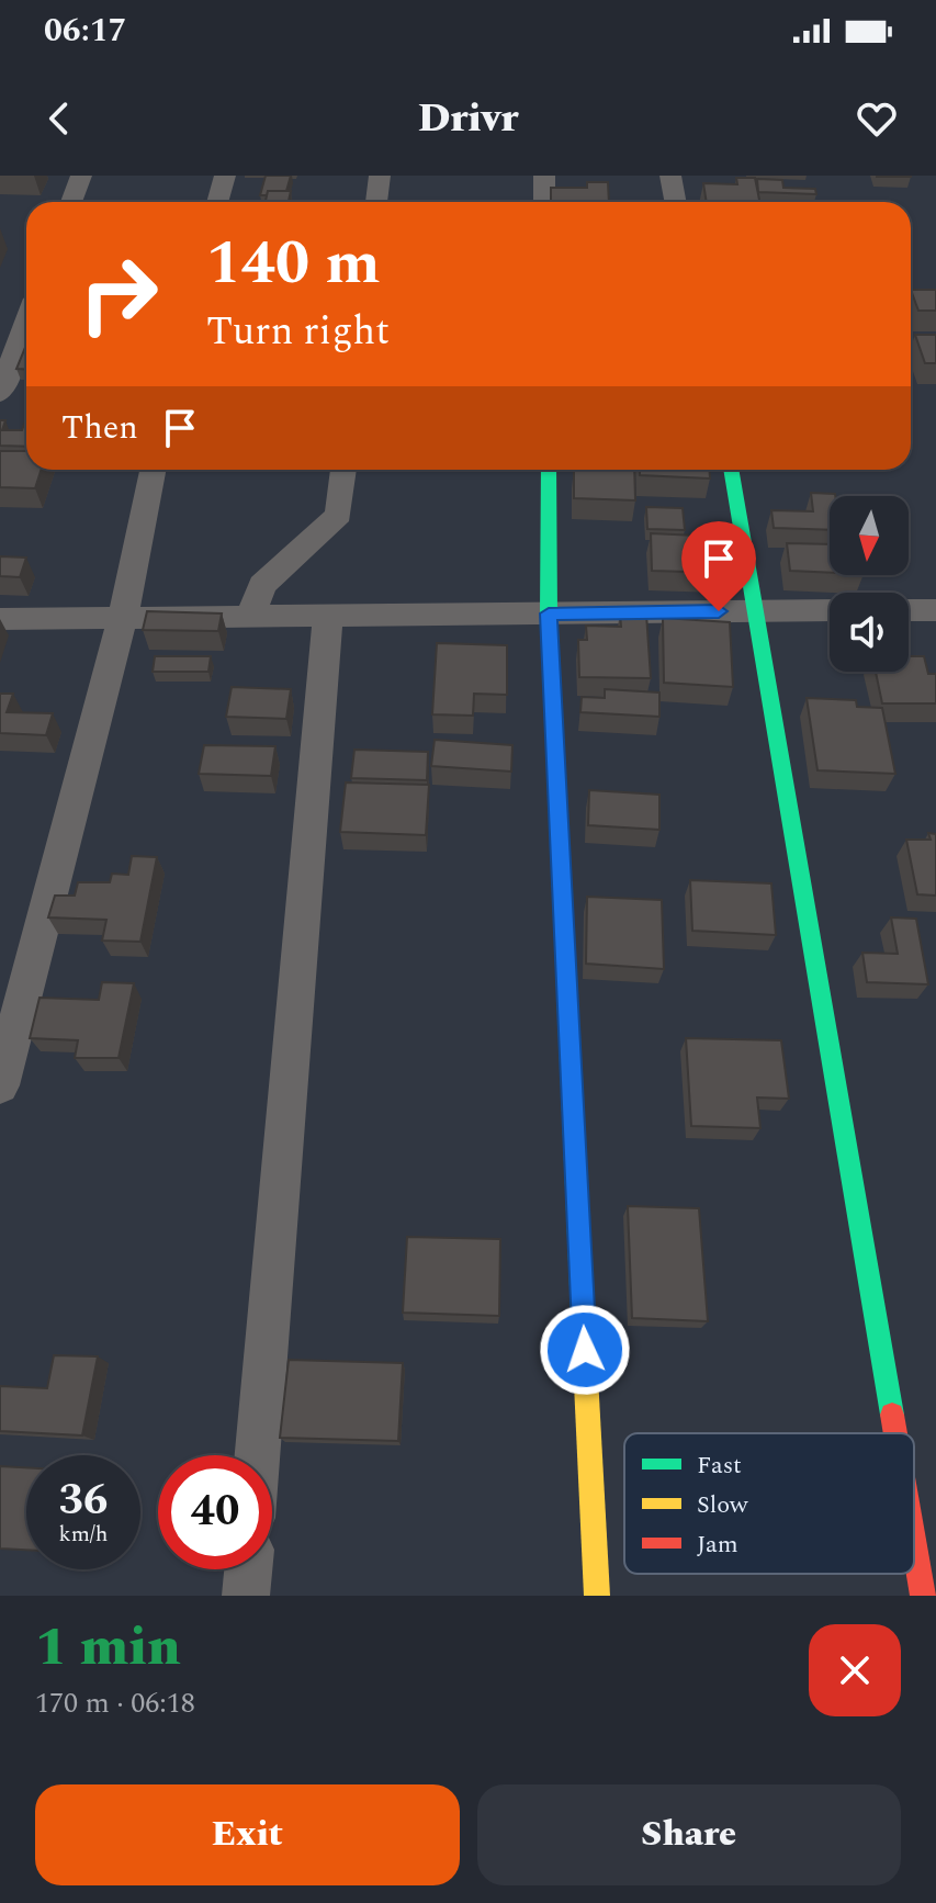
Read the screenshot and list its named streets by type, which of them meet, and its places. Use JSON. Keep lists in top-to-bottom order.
{
  "legend": ["Fast", "Slow", "Jam"],
  "north": "bottom",
  "page": {
    "status": "06:17",
    "header": "Drivr",
    "turn": ["140 m", "Turn right"],
    "then": "Then",
    "speed": "36 km/h",
    "limit": "40",
    "heading": ["1 min", "170 m · 06:18"],
    "buttons": ["Exit", "Share"]
  }
}
